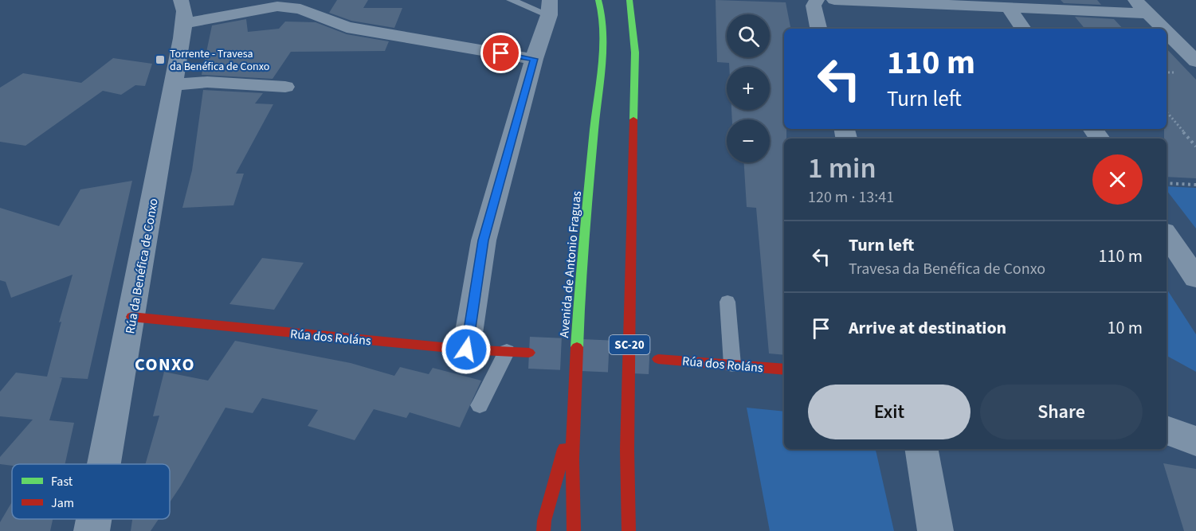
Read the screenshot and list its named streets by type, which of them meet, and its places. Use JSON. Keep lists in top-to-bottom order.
{
  "streets": {
    "main road": ["Avenida de Antonio Fraguas", "Rúa dos Roláns", "SC-20"],
    "street": ["Rúa da Benéfica de Conxo"]
  },
  "crossings": [
    ["Rúa da Benéfica de Conxo", "Rúa dos Roláns"]
  ],
  "districts": ["CONXO"],
  "places": {
    "transit": ["Torrente - Travesa da Benéfica de Conxo"]
  },
  "legend": ["Fast", "Jam"],
  "page": {
    "map_buttons": ["+", "−"],
    "turn": ["110 m", "Turn left"],
    "heading": ["1 min", "120 m · 13:41"],
    "list": [
      {
        "name": "Turn left",
        "note": "Travesa da Benéfica de Conxo",
        "value": "110 m"
      },
      {
        "name": "Arrive at destination",
        "value": "10 m"
      }
    ],
    "buttons": ["Exit", "Share"]
  }
}
